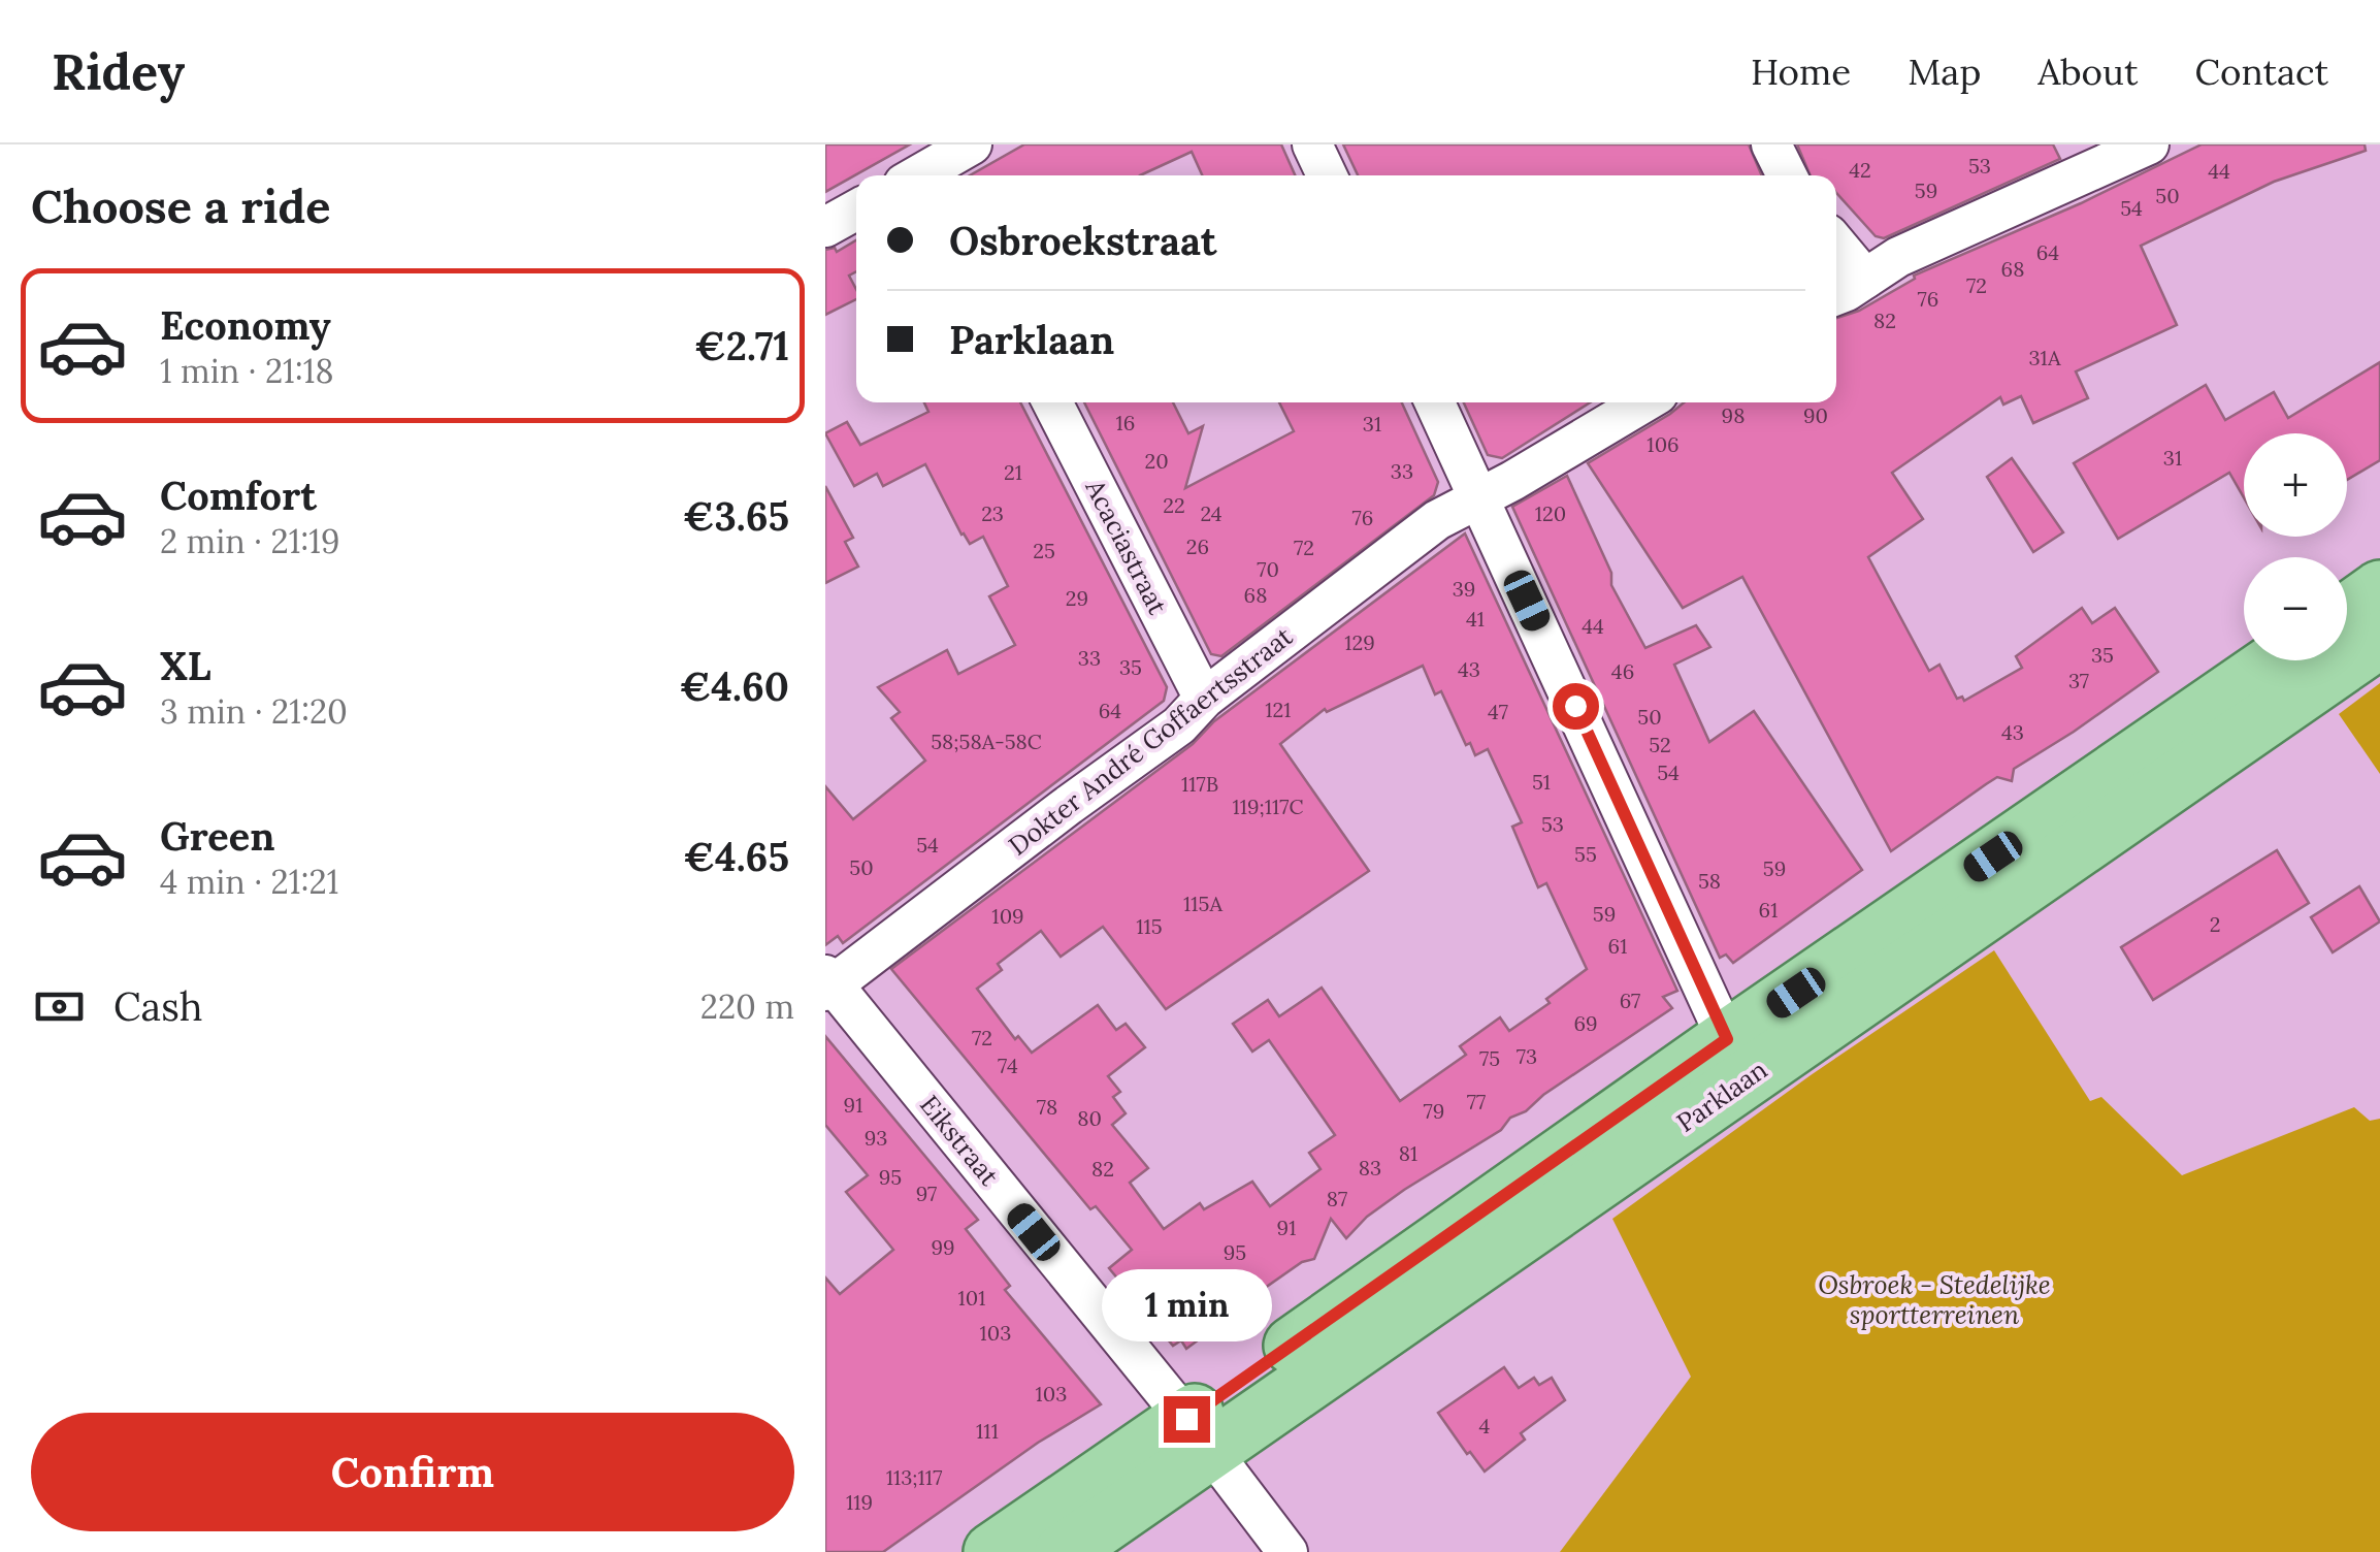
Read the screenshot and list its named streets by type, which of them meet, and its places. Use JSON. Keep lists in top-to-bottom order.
{
  "streets": {
    "main road": ["Parklaan"],
    "street": ["Acaciastraat", "Dokter André Goffaertsstraat", "Eikstraat"]
  },
  "crossings": [
    ["Acaciastraat", "Dokter André Goffaertsstraat"],
    ["Dokter André Goffaertsstraat", "Eikstraat"],
    ["Parklaan", "Eikstraat"]
  ],
  "parks": ["Osbroek - Stedelijke sportterreinen"],
  "house_numbers": [
    "53",
    "42",
    "44",
    "59",
    "50",
    "54",
    "64",
    "68",
    "72",
    "76",
    "82",
    "31A",
    "98",
    "90",
    "16",
    "31",
    "106",
    "31",
    "20",
    "33",
    "21",
    "22",
    "23",
    "24",
    "120",
    "76",
    "26",
    "72",
    "25",
    "70",
    "39",
    "68",
    "29",
    "41",
    "44",
    "129",
    "35",
    "33",
    "35",
    "43",
    "46",
    "37",
    "121",
    "64",
    "47",
    "50",
    "43",
    "58;58A-58C",
    "52",
    "54",
    "51",
    "117B",
    "119;117C",
    "53",
    "54",
    "55",
    "50",
    "59",
    "58",
    "115A",
    "61",
    "59",
    "109",
    "2",
    "115",
    "61",
    "67",
    "69",
    "72",
    "73",
    "75",
    "74",
    "77",
    "91",
    "78",
    "79",
    "80",
    "93",
    "81",
    "83",
    "82",
    "95",
    "97",
    "87",
    "91",
    "99",
    "95",
    "101",
    "103",
    "103",
    "4",
    "111",
    "113;117",
    "119"
  ],
  "page": {
    "header": "Ridey",
    "nav": [
      "Home",
      "Map",
      "About",
      "Contact"
    ],
    "heading": "Choose a ride",
    "banner": ["Osbroekstraat", "Parklaan"],
    "list": [
      {
        "name": "Economy",
        "note": "1 min · 21:18",
        "value": "€2.71"
      },
      {
        "name": "Comfort",
        "note": "2 min · 21:19",
        "value": "€3.65"
      },
      {
        "name": "XL",
        "note": "3 min · 21:20",
        "value": "€4.60"
      },
      {
        "name": "Green",
        "note": "4 min · 21:21",
        "value": "€4.65"
      }
    ],
    "map_buttons": ["+", "−"],
    "pay": ["Cash", "220 m"],
    "bubble": "1 min",
    "buttons": "Confirm"
  }
}
